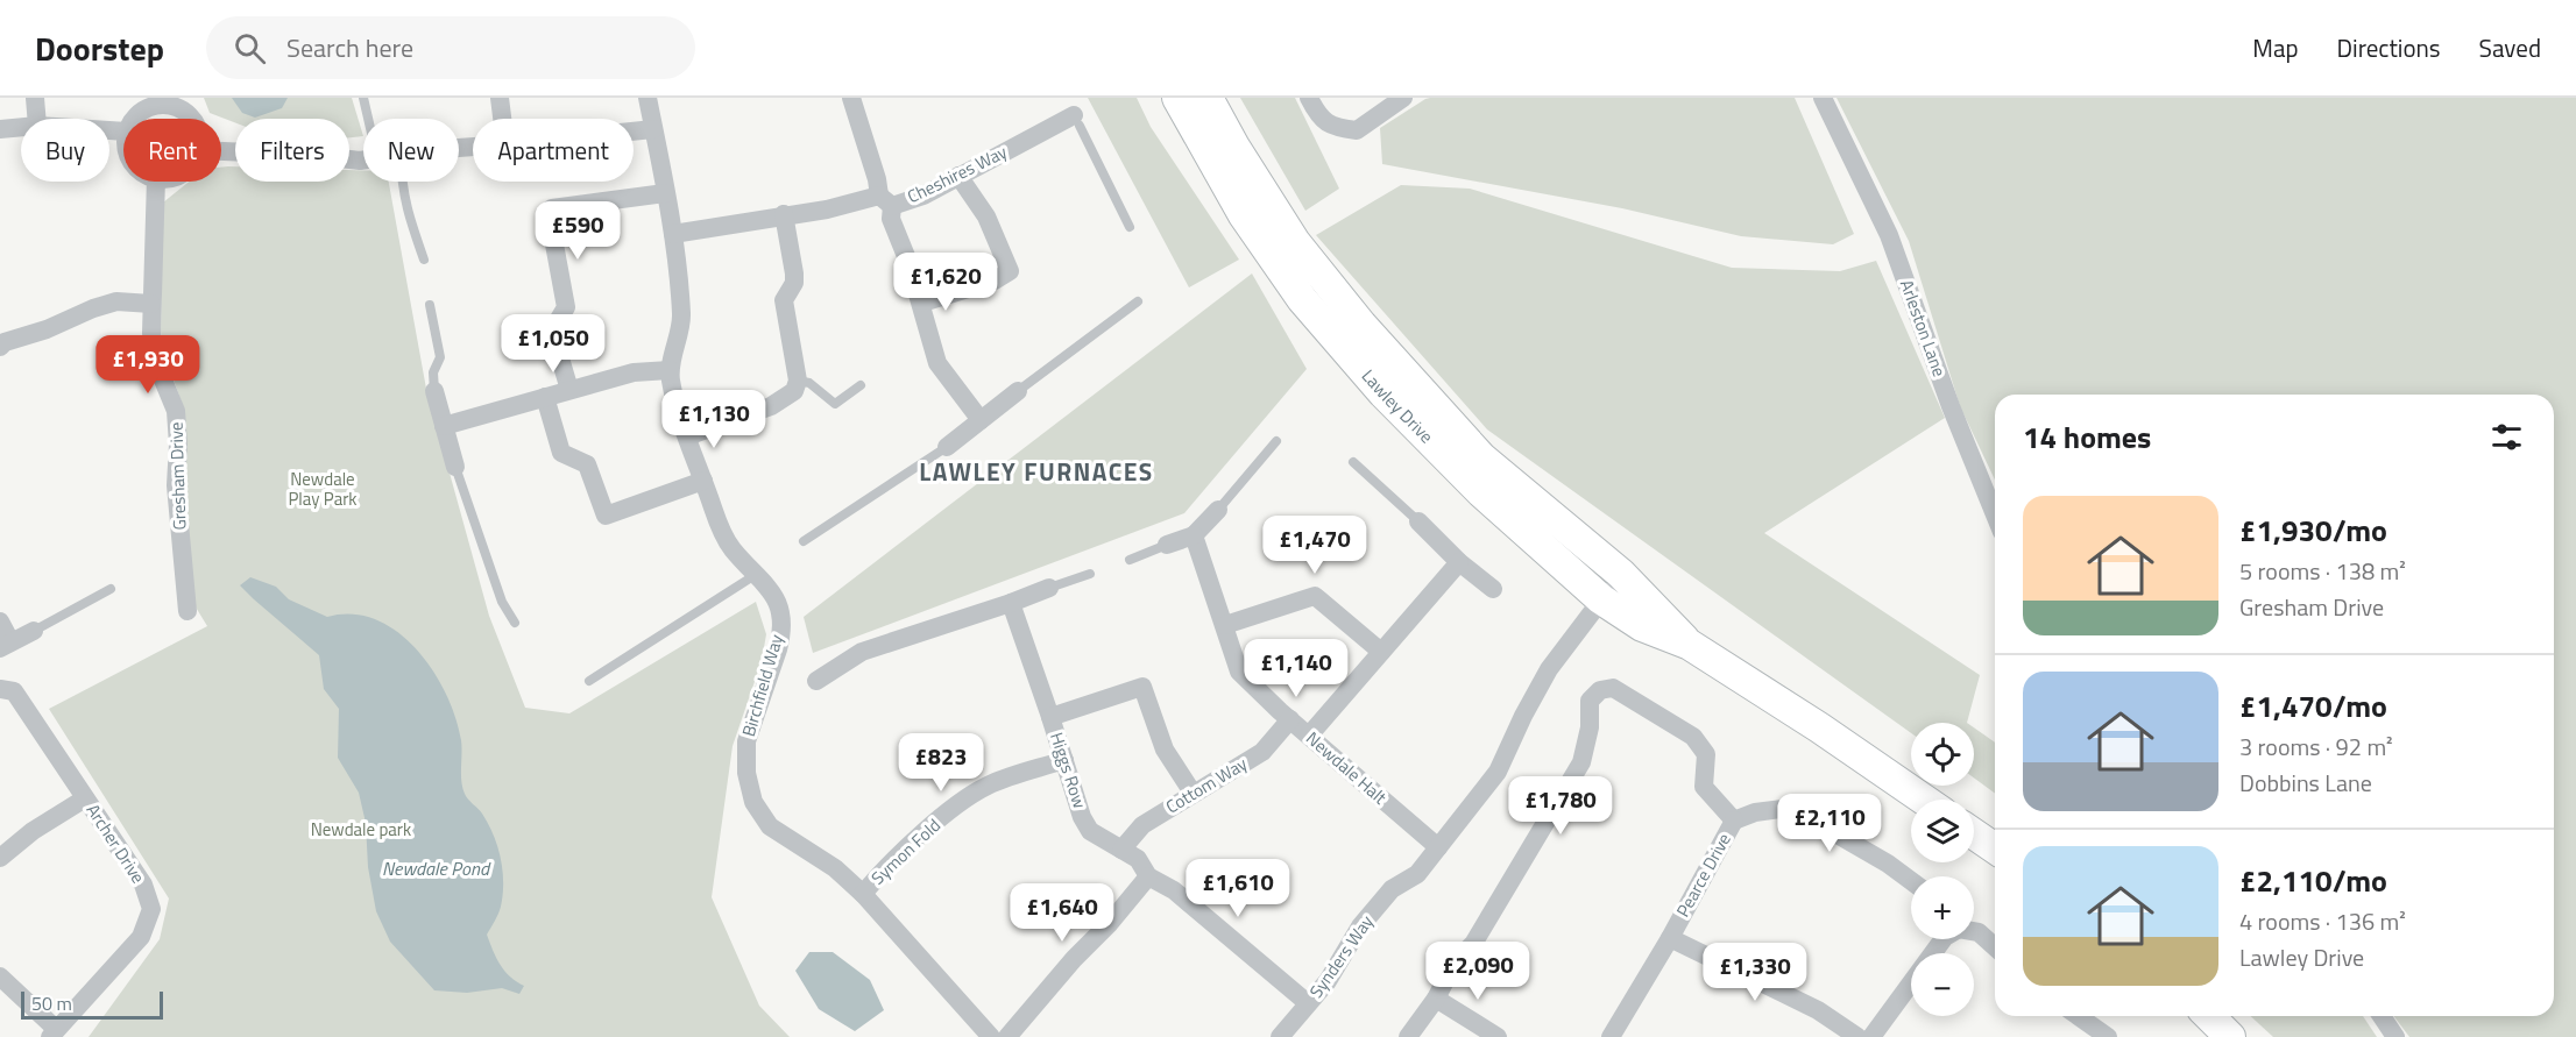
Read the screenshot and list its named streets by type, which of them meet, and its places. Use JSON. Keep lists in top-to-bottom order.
{
  "streets": {
    "main road": ["Lawley Drive"],
    "street": [
      "Cheshires Way",
      "Arleston Lane",
      "Gresham Drive",
      "Birchfield Way",
      "Newdale Halt",
      "Higgs Row",
      "Cottom Way",
      "Archer Drive",
      "Symon Fold",
      "Pearce Drive",
      "Synders Way"
    ]
  },
  "crossings": [
    ["Cheshires Way", "Birchfield Way"],
    ["Lawley Drive", "Synders Way"],
    ["Birchfield Way", "Symon Fold"],
    ["Newdale Halt", "Cottom Way"],
    ["Newdale Halt", "Synders Way"],
    ["Higgs Row", "Cottom Way"],
    ["Higgs Row", "Symon Fold"],
    ["Higgs Row", "Synders Way"]
  ],
  "districts": ["LAWLEY FURNACES"],
  "water": ["Newdale Pond"],
  "parks": ["Newdale Play Park", "Newdale park"],
  "scale_bar": "50 m",
  "page": {
    "header": "Doorstep",
    "search": "Search here",
    "nav": ["Map", "Directions", "Saved"],
    "chip": [
      "Buy",
      "Rent",
      "Filters",
      "New",
      "Apartment"
    ],
    "price": [
      "£590",
      "£1,620",
      "£1,050",
      "£1,930",
      "£1,130",
      "£1,470",
      "£1,140",
      "£823",
      "£1,780",
      "£2,110",
      "£1,610",
      "£1,640",
      "£2,090",
      "£1,330"
    ],
    "heading": "14 homes",
    "list": [
      {
        "name": "£1,930/mo",
        "note": "5 rooms · 138 m² · Gresham Drive"
      },
      {
        "name": "£1,470/mo",
        "note": "3 rooms · 92 m² · Dobbins Lane"
      },
      {
        "name": "£2,110/mo",
        "note": "4 rooms · 136 m² · Lawley Drive"
      }
    ],
    "map_buttons": ["+", "−"],
    "scale": "50 m"
  }
}
